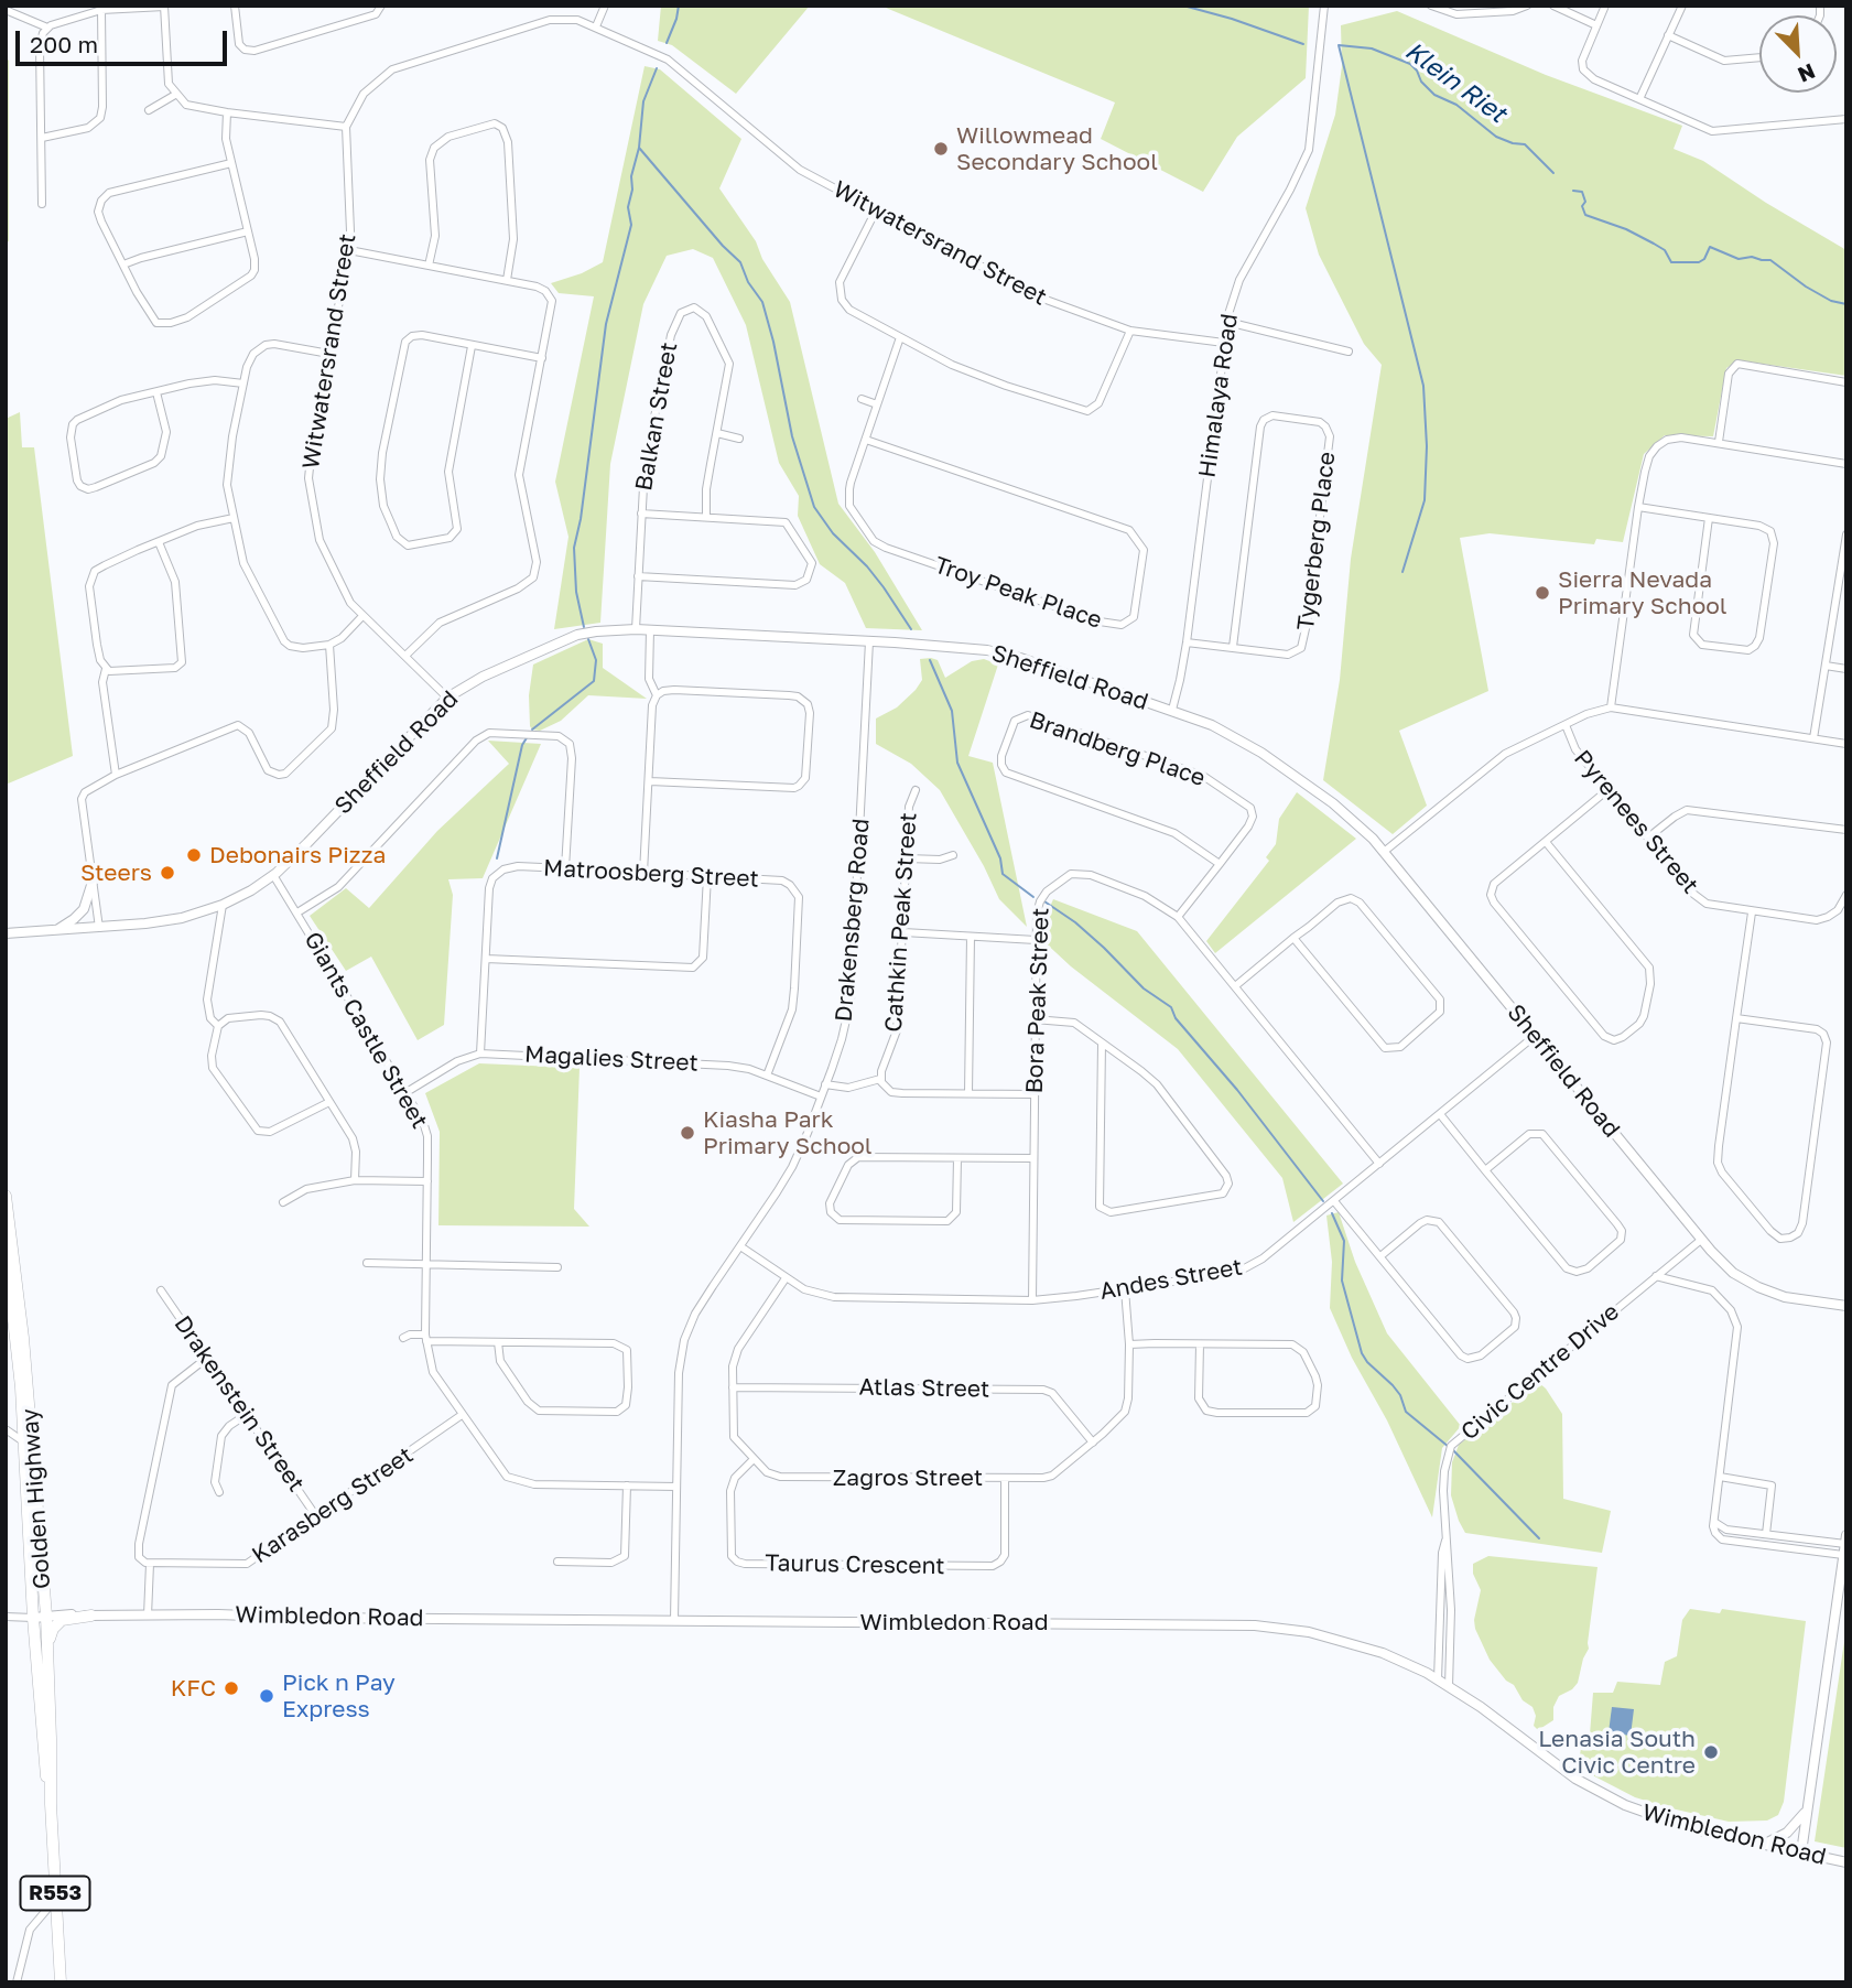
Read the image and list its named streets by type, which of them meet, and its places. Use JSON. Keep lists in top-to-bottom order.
{
  "streets": {
    "main road": ["Golden Highway", "R553"],
    "street": [
      "Witwatersrand Street",
      "Himalaya Road",
      "Balkan Street",
      "Tygerberg Place",
      "Troy Peak Place",
      "Sheffield Road",
      "Brandberg Place",
      "Pyrenees Street",
      "Matroosberg Street",
      "Drakensberg Road",
      "Cathkin Peak Street",
      "Bora Peak Street",
      "Giants Castle Street",
      "Magalies Street",
      "Andes Street",
      "Civic Centre Drive",
      "Atlas Street",
      "Drakenstein Street",
      "Zagros Street",
      "Karasberg Street",
      "Taurus Crescent",
      "Wimbledon Road"
    ]
  },
  "crossings": [
    ["Witwatersrand Street", "Himalaya Road"],
    ["Witwatersrand Street", "Sheffield Road"],
    ["Himalaya Road", "Tygerberg Place"],
    ["Himalaya Road", "Sheffield Road"],
    ["Balkan Street", "Sheffield Road"],
    ["Sheffield Road", "Drakensberg Road"],
    ["Sheffield Road", "Giants Castle Street"],
    ["Sheffield Road", "Andes Street"],
    ["Sheffield Road", "Civic Centre Drive"],
    ["Brandberg Place", "Bora Peak Street"],
    ["Matroosberg Street", "Magalies Street"],
    ["Drakensberg Road", "Giants Castle Street"],
    ["Drakensberg Road", "Magalies Street"],
    ["Drakensberg Road", "Andes Street"],
    ["Drakensberg Road", "Wimbledon Road"],
    ["Bora Peak Street", "Andes Street"],
    ["Giants Castle Street", "Magalies Street"],
    ["Giants Castle Street", "Karasberg Street"],
    ["Andes Street", "Zagros Street"],
    ["Civic Centre Drive", "Wimbledon Road"],
    ["Atlas Street", "Zagros Street"],
    ["Drakenstein Street", "Karasberg Street"],
    ["Zagros Street", "Taurus Crescent"],
    ["Golden Highway", "Wimbledon Road"]
  ],
  "water": ["Klein Riet"],
  "places": [
    "Willowmead Secondary School",
    "Sierra Nevada Primary School",
    "Debonairs Pizza",
    "Steers",
    "Kiasha Park Primary School",
    "KFC",
    "Pick n Pay Express",
    "Lenasia South Civic Centre"
  ],
  "scale_bar": "200 m",
  "north": "bottom right"
}
